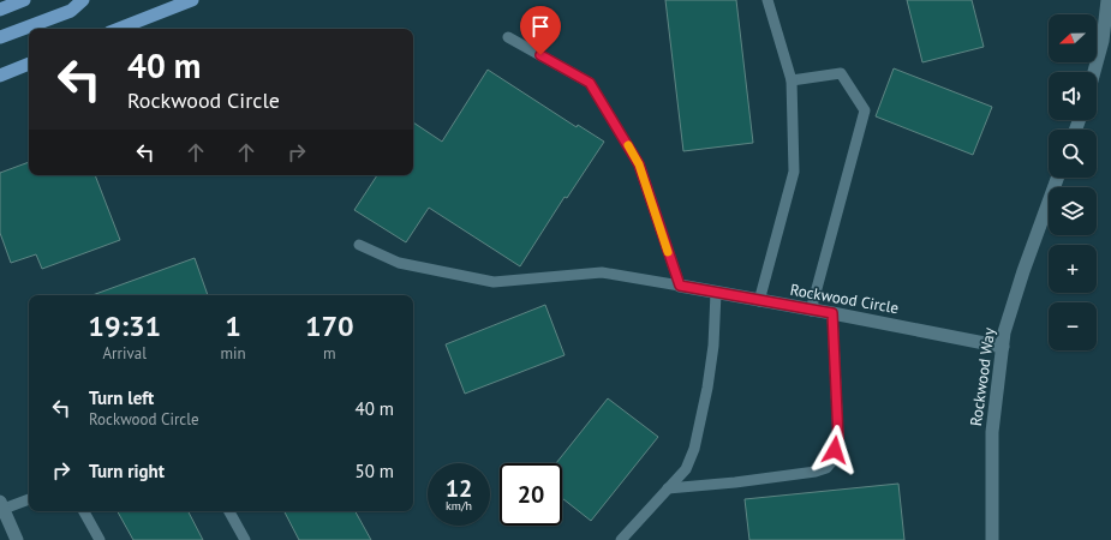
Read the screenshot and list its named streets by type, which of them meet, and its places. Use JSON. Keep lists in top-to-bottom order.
{
  "streets": {
    "street": ["Rockwood Circle", "Rockwood Way"]
  },
  "crossings": [
    ["Rockwood Circle", "Rockwood Way"]
  ],
  "north": "left",
  "page": {
    "map_buttons": ["+", "−"],
    "turn": ["40 m", "Rockwood Circle"],
    "eta": [
      "19:31",
      "Arrival",
      "1",
      "min",
      "170",
      "m"
    ],
    "list": [
      {
        "name": "Turn left",
        "note": "Rockwood Circle",
        "value": "40 m"
      },
      {
        "name": "Turn right",
        "value": "50 m"
      }
    ],
    "speed": "12 km/h",
    "limit": "20"
  }
}
